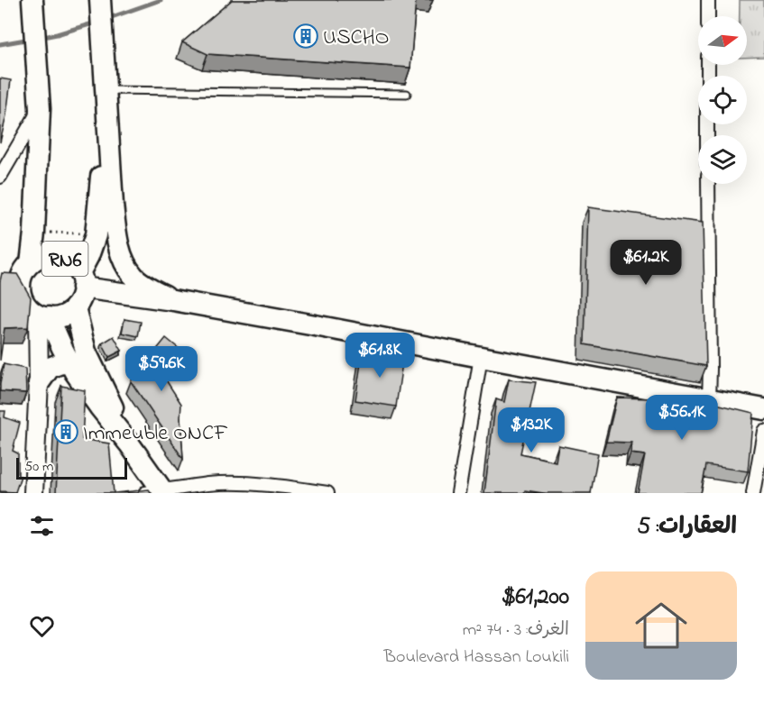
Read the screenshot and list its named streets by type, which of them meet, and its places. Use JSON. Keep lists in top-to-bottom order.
{
  "streets": {
    "main road": ["RN6"]
  },
  "places": {
    "building": ["USCHO", "Immeuble ONCF"]
  },
  "scale_bar": "50 m",
  "north": "right",
  "page": {
    "price": [
      "$61.2K",
      "$61.8K",
      "$59.6K",
      "$56.1K",
      "$132K"
    ],
    "scale": "50 m",
    "heading": "العقارات: 5",
    "list": [
      {
        "name": "$61,200",
        "note": "الغرف: 3 · 74 m² · Boulevard Hassan Loukili"
      }
    ]
  }
}
